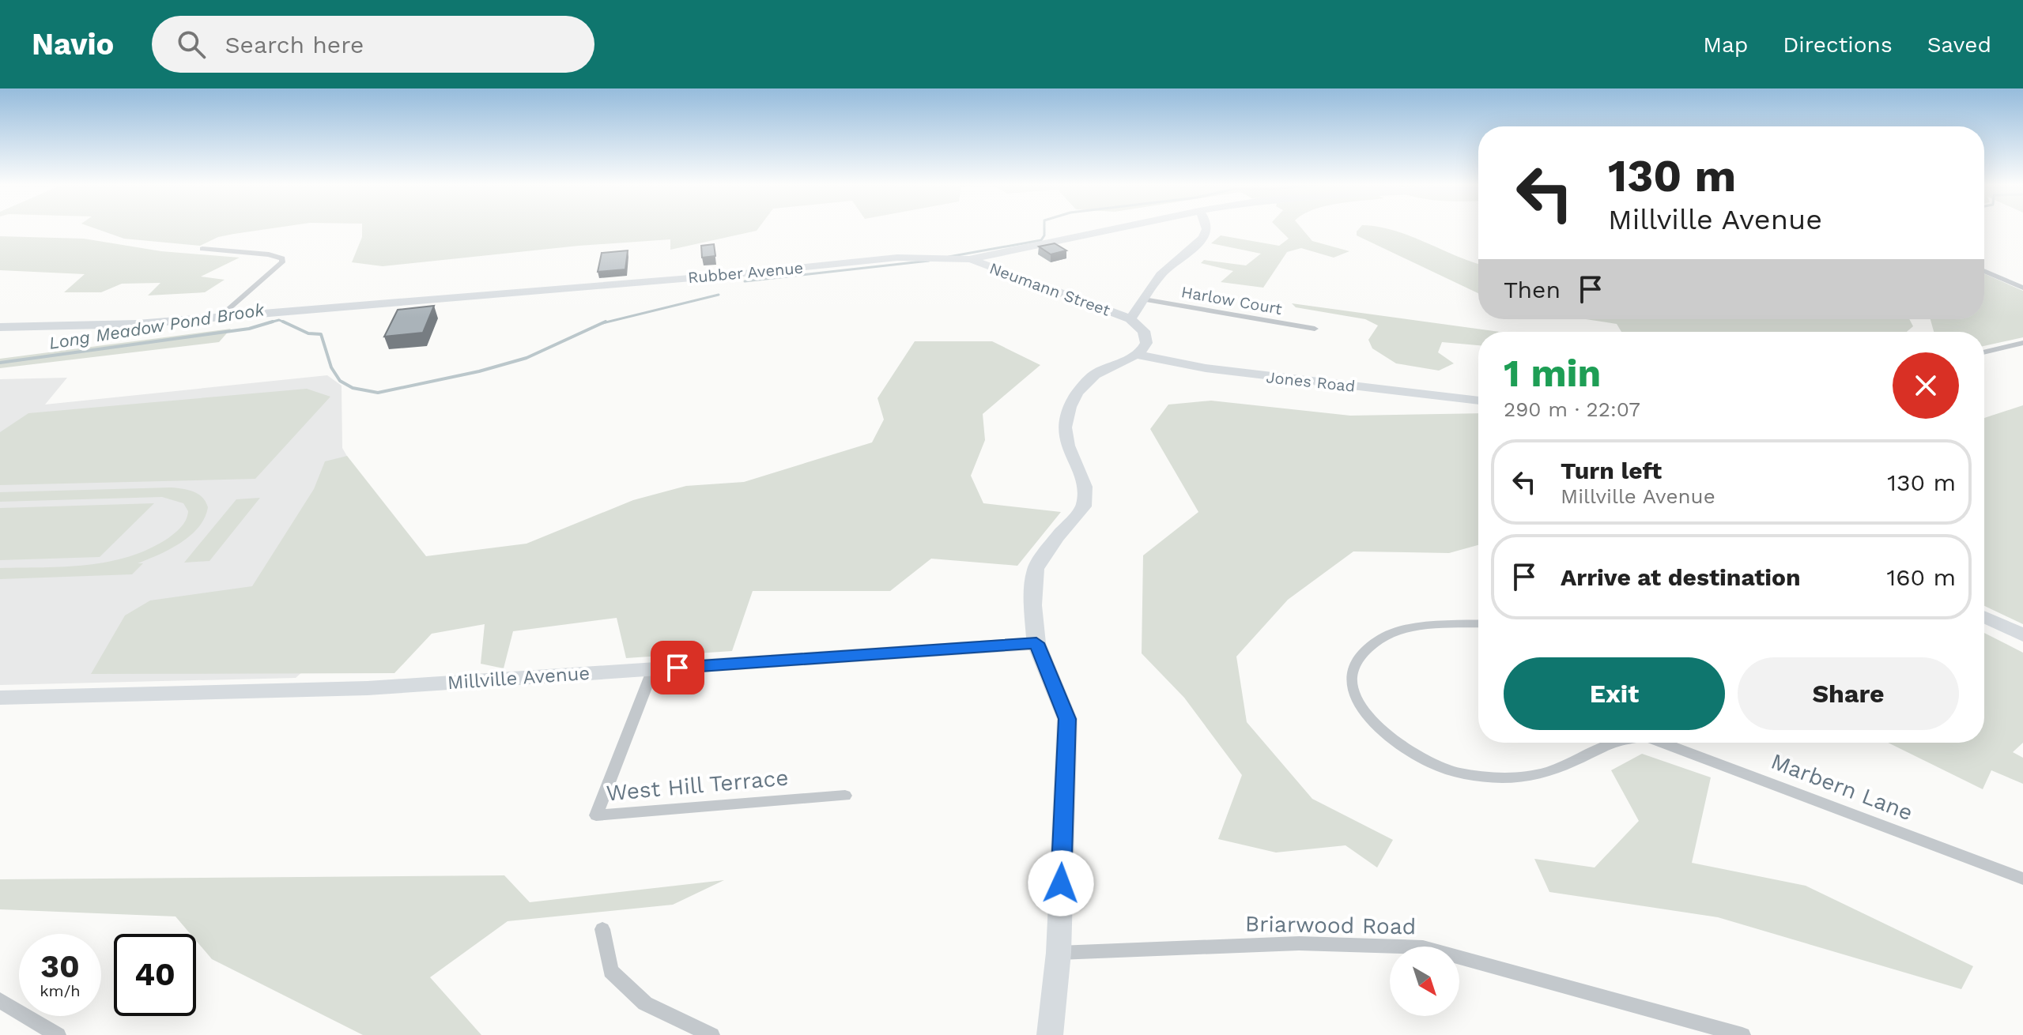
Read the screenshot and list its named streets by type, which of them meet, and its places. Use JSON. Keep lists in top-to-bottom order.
{
  "streets": {
    "street": [
      "Rubber Avenue",
      "Neumann Street",
      "Harlow Court",
      "Jones Road",
      "Millville Avenue",
      "West Hill Terrace",
      "Marbern Lane",
      "Briarwood Road"
    ]
  },
  "crossings": [
    ["Rubber Avenue", "Neumann Street"],
    ["Millville Avenue", "West Hill Terrace"]
  ],
  "water": ["Long Meadow Pond Brook"],
  "north": "bottom right",
  "page": {
    "header": "Navio",
    "search": "Search here",
    "nav": ["Map", "Directions", "Saved"],
    "turn": ["130 m", "Millville Avenue"],
    "then": "Then",
    "heading": ["1 min", "290 m · 22:07"],
    "list": [
      {
        "name": "Turn left",
        "note": "Millville Avenue",
        "value": "130 m"
      },
      {
        "name": "Arrive at destination",
        "value": "160 m"
      }
    ],
    "buttons": ["Exit", "Share"],
    "speed": "30 km/h",
    "limit": "40"
  }
}
